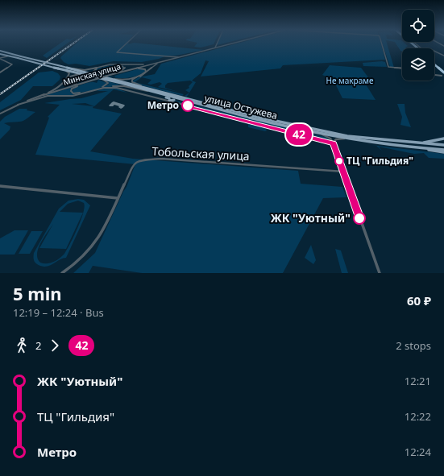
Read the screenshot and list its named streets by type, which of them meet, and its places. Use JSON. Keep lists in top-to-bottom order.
{
  "streets": {
    "main road": ["улица Остужева"],
    "street": ["Минская улица", "Тобольская улица"]
  },
  "parks": ["Не макраме"],
  "places": ["Метро", "ТЦ \"Гильдия\"", "ЖК \"Уютный\""],
  "lines": ["bus line 42"],
  "page": {
    "on_map": "42",
    "heading": ["5 min", "12:19 – 12:24 · Bus", "60 ₽"],
    "legs": ["2", "42", "2 stops"],
    "list": [
      {
        "name": "ЖК \"Уютный\"",
        "value": "12:21"
      },
      {
        "name": "ТЦ \"Гильдия\"",
        "value": "12:22"
      },
      {
        "name": "Метро",
        "value": "12:24"
      }
    ]
  }
}
